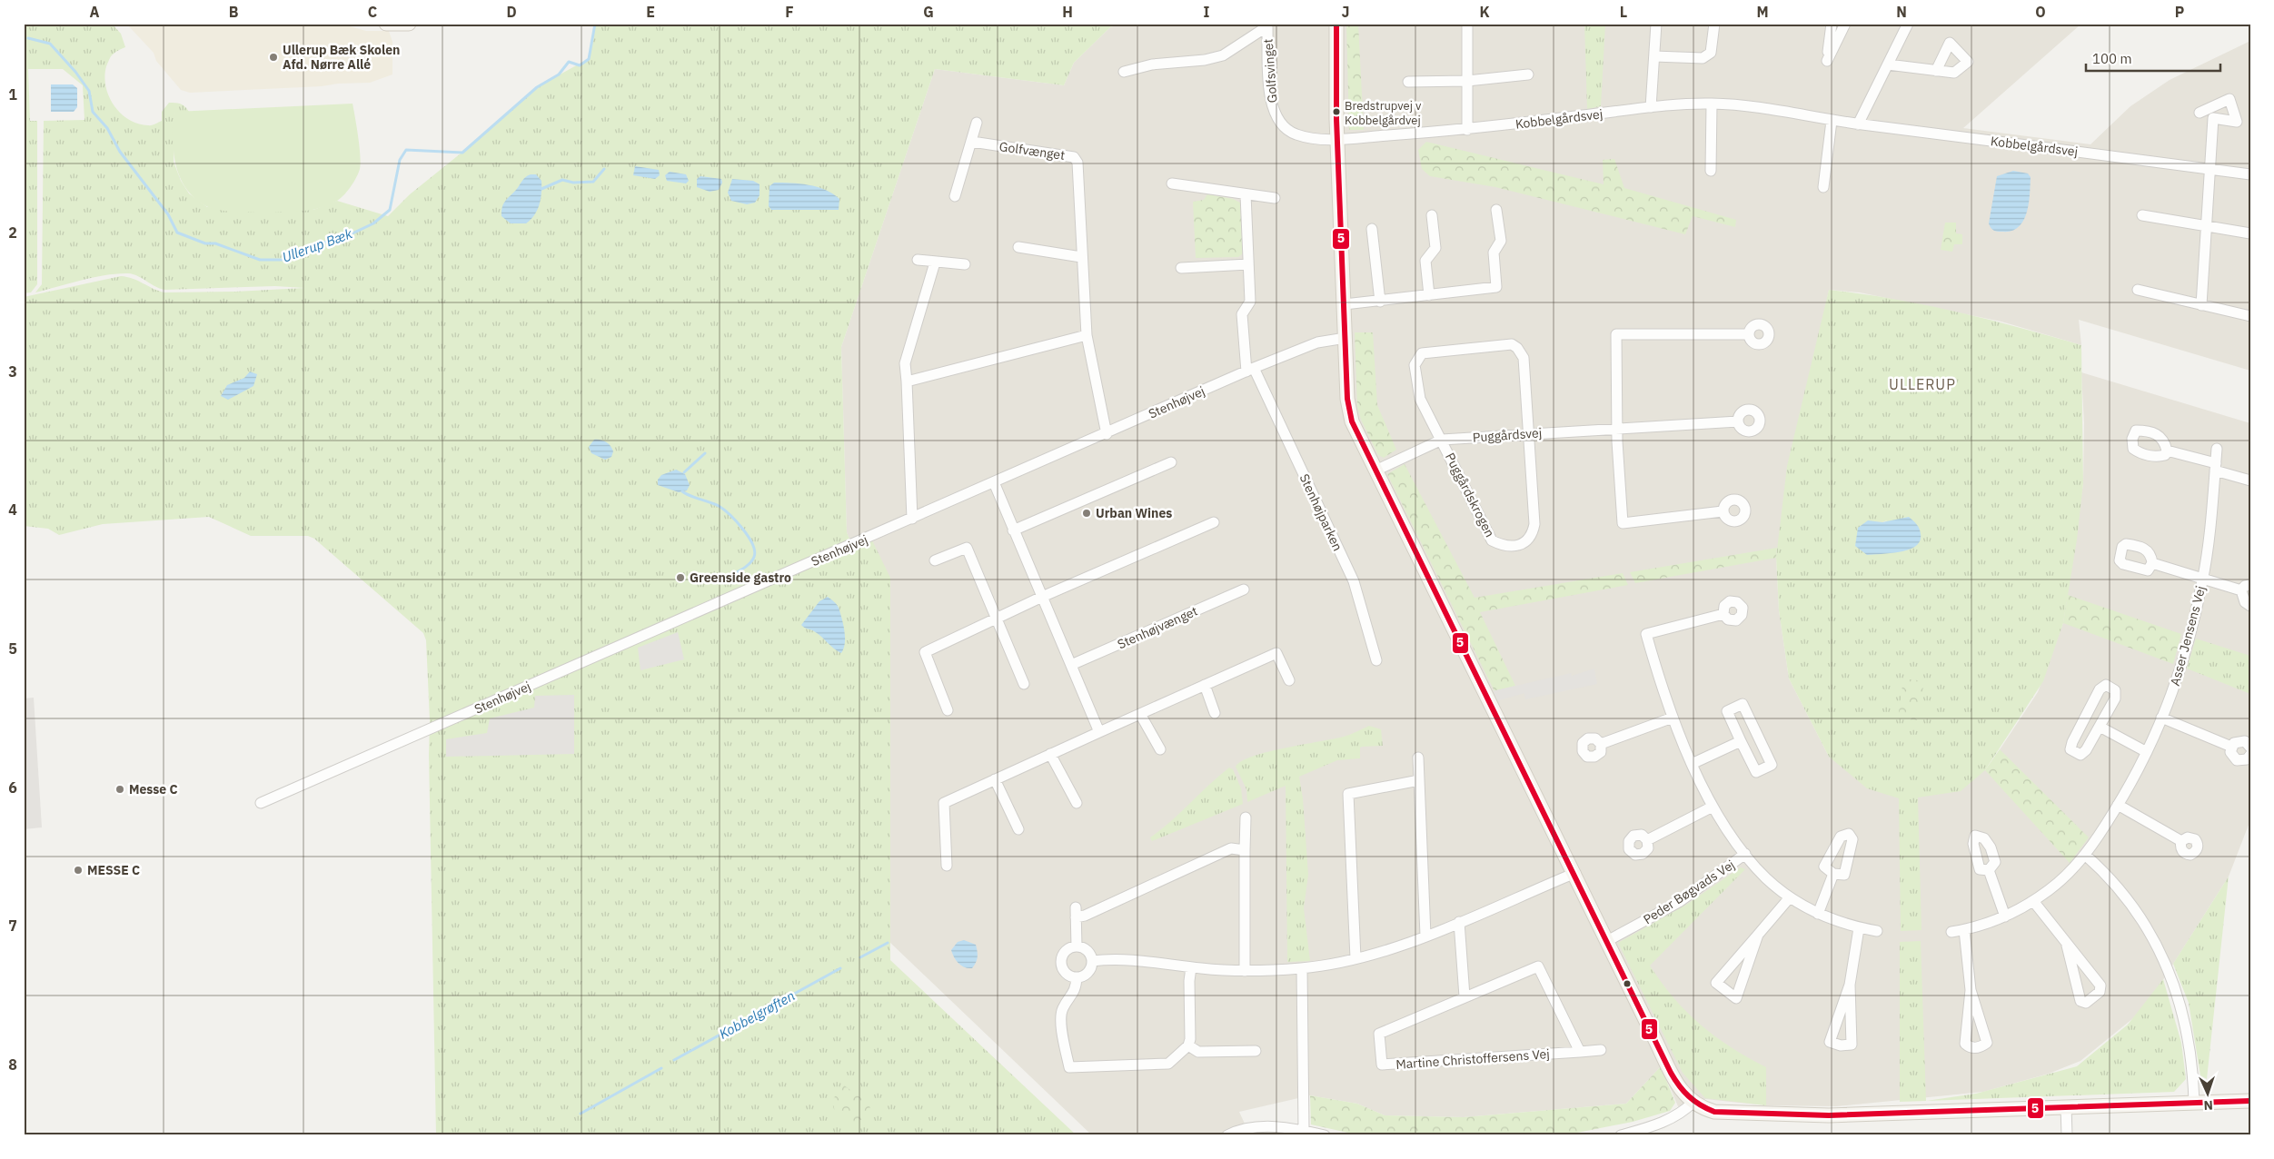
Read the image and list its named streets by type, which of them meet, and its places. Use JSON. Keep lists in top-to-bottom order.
{
  "streets": {
    "street": [
      "Golfsvinget",
      "Kobbelgårdsvej",
      "Golfvænget",
      "Stenhøjvej",
      "Puggårdsvej",
      "Puggårdskrogen",
      "Stenhøjparken",
      "Stenhøjvænget",
      "Asser Jensens Vej",
      "Peder Bøgvads Vej",
      "Martine Christoffersens Vej"
    ]
  },
  "crossings": [
    ["Golfsvinget", "Kobbelgårdsvej"],
    ["Golfvænget", "Stenhøjvej"],
    ["Stenhøjvej", "Stenhøjparken"],
    ["Puggårdsvej", "Puggårdskrogen"]
  ],
  "districts": ["ULLERUP"],
  "water": ["Ullerup Bæk", "Kobbelgrøften"],
  "places": [
    "Ullerup Bæk Skolen Afd. Nørre Allé",
    "Bredstrupvej v Kobbelgårdvej",
    "Urban Wines",
    "Greenside gastro",
    "Messe C",
    "MESSE C"
  ],
  "lines": ["transit line 5"],
  "scale_bar": "100 m",
  "north": "bottom",
  "grid": {
    "columns": [
      "A",
      "B",
      "C",
      "D",
      "E",
      "F",
      "G",
      "H",
      "I",
      "J",
      "K",
      "L",
      "M",
      "N",
      "O",
      "P"
    ],
    "rows": [
      "1",
      "2",
      "3",
      "4",
      "5",
      "6",
      "7",
      "8"
    ]
  }
}
